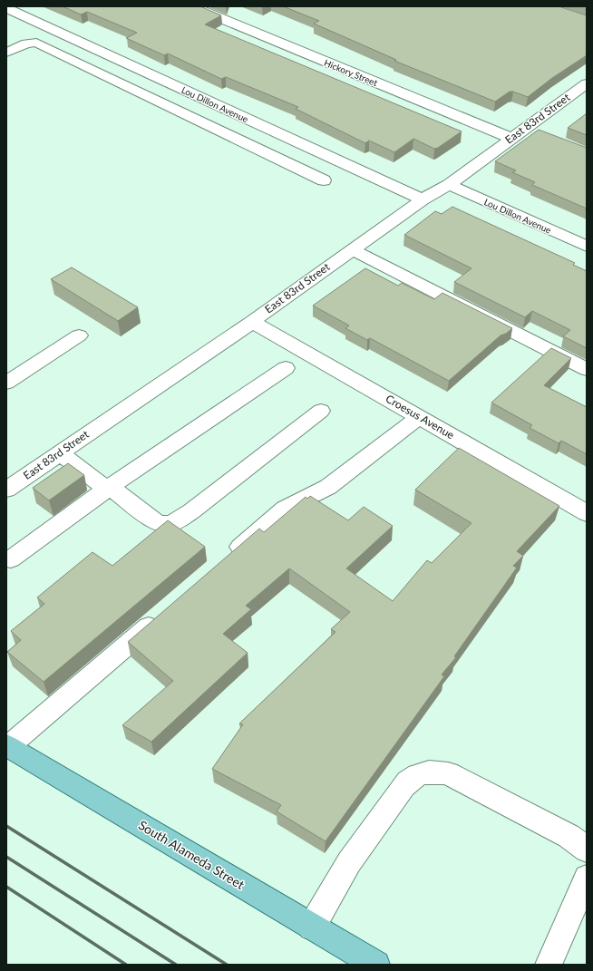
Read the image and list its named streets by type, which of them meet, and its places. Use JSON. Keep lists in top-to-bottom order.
{
  "streets": {
    "main road": ["South Alameda Street"],
    "street": [
      "Hickory Street",
      "Lou Dillon Avenue",
      "East 83rd Street",
      "Croesus Avenue"
    ]
  },
  "crossings": [
    ["Hickory Street", "East 83rd Street"],
    ["Lou Dillon Avenue", "East 83rd Street"],
    ["East 83rd Street", "Croesus Avenue"]
  ]
}
